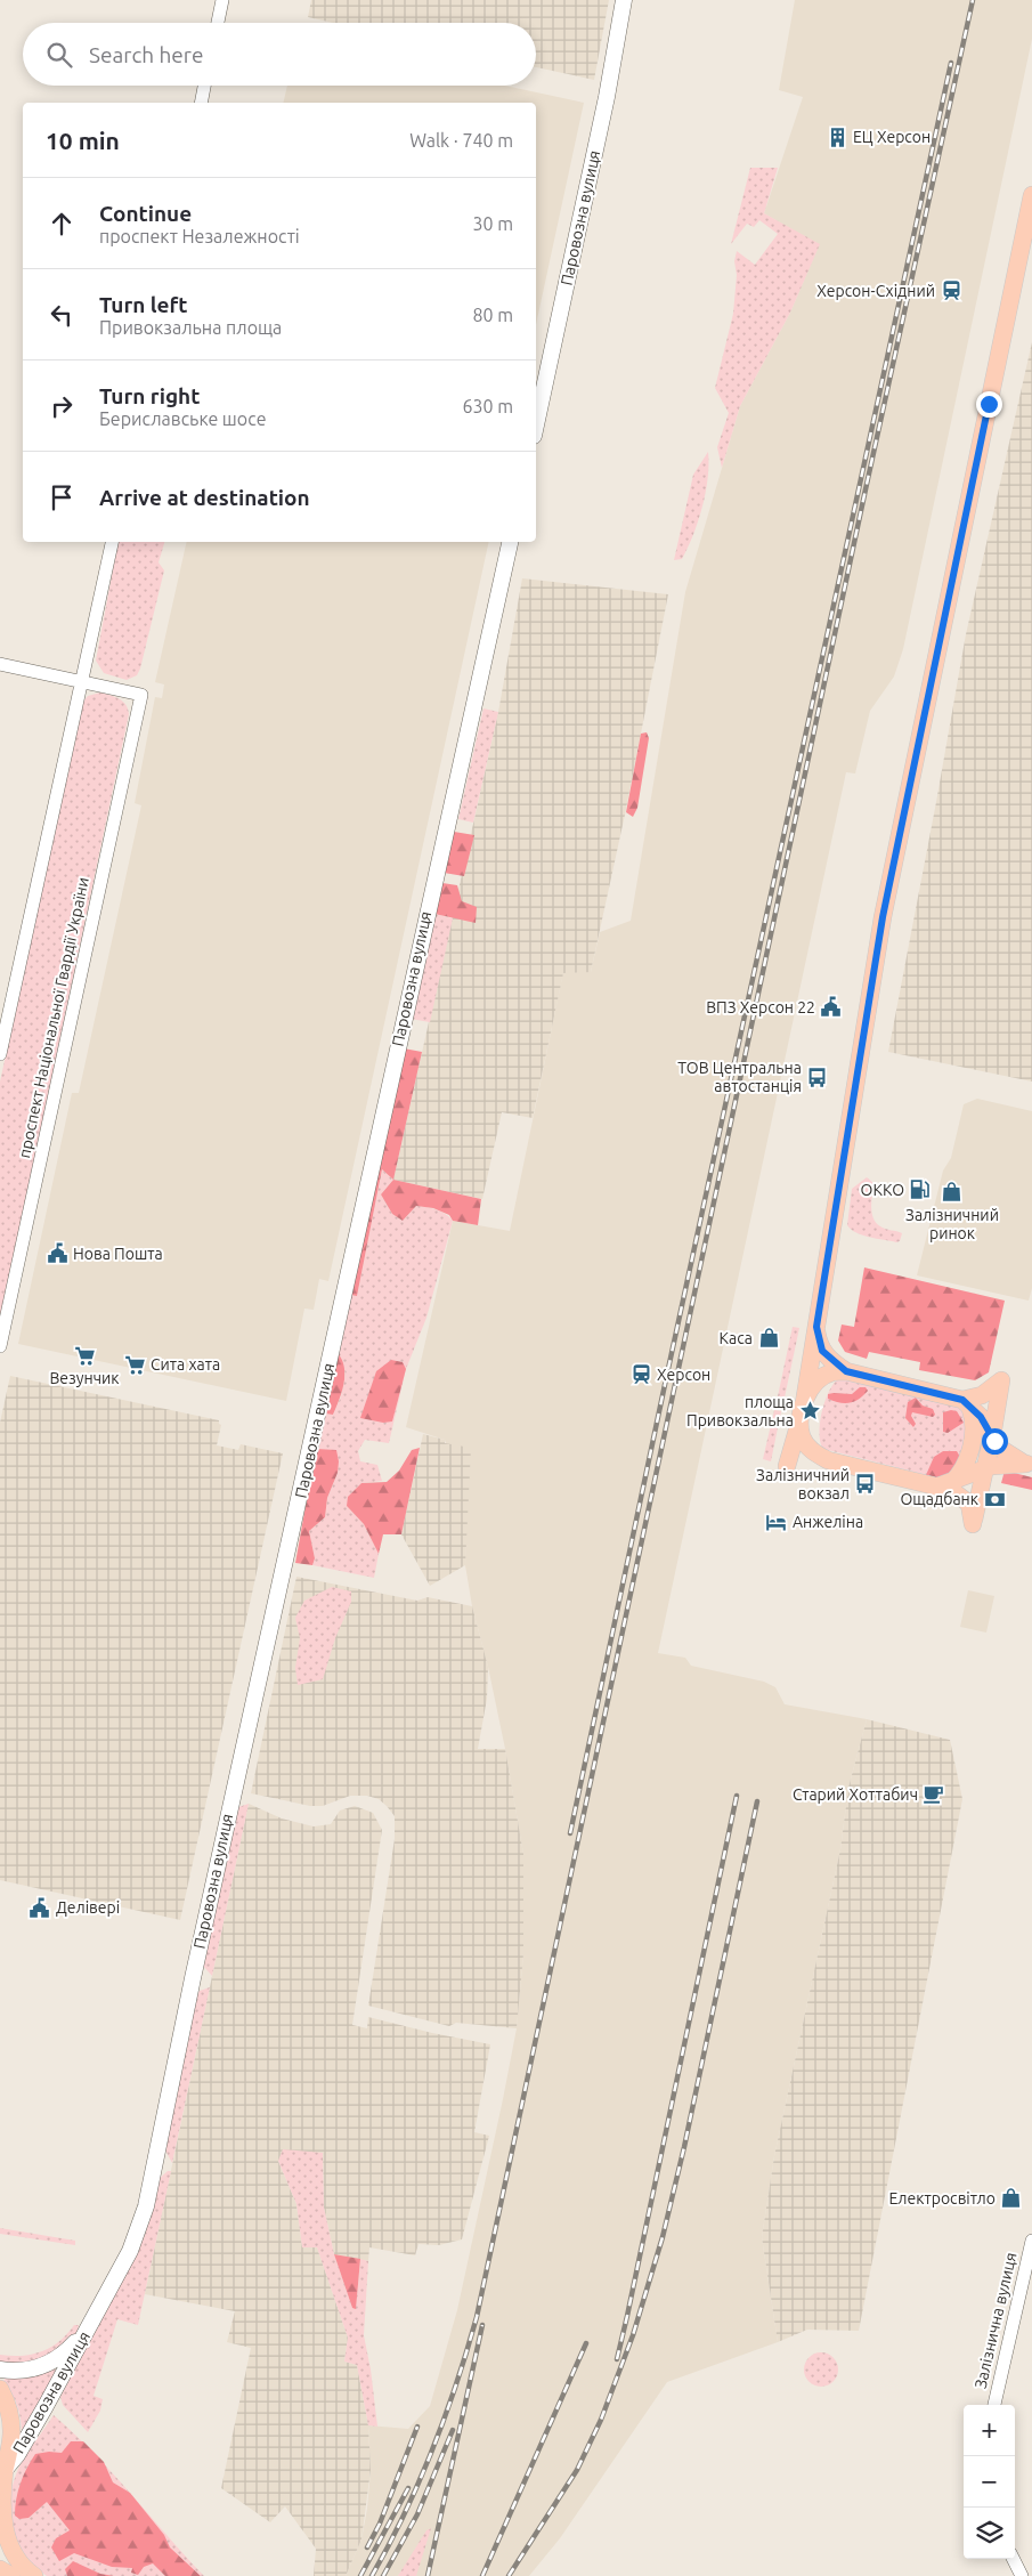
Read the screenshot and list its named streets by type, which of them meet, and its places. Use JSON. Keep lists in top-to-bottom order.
{
  "streets": {
    "main road": ["Паровозна вулиця"],
    "street": ["проспект Національної Гвардії України", "Залізнична вулиця"]
  },
  "places": {
    "building": ["ЕЦ Херсон"],
    "station": ["Херсон-Східний", "Херсон"],
    "public building": ["ВПЗ Херсон 22", "Нова Пошта", "Делівері"],
    "bus stop": ["ТОВ Центральна автостанція", "Залізничний вокзал"],
    "fuel station": ["ОККО"],
    "shop": ["Залізничний ринок", "Каса", "Електросвітло"],
    "supermarket": ["Везунчик", "Сита хата"],
    "place": ["площа Привокзальна"],
    "bank": ["Ощадбанк"],
    "hotel": ["Анжеліна"],
    "cafe": ["Старий Хоттабич"]
  },
  "page": {
    "search": "Search here",
    "heading": ["10 min", "Walk · 740 m"],
    "list": [
      ["Continue", "проспект Незалежності", "30 m"],
      ["Turn left", "Привокзальна площа", "80 m"],
      ["Turn right", "Бериславське шосе", "630 m"],
      "Arrive at destination"
    ],
    "map_buttons": ["+", "−"]
  }
}
